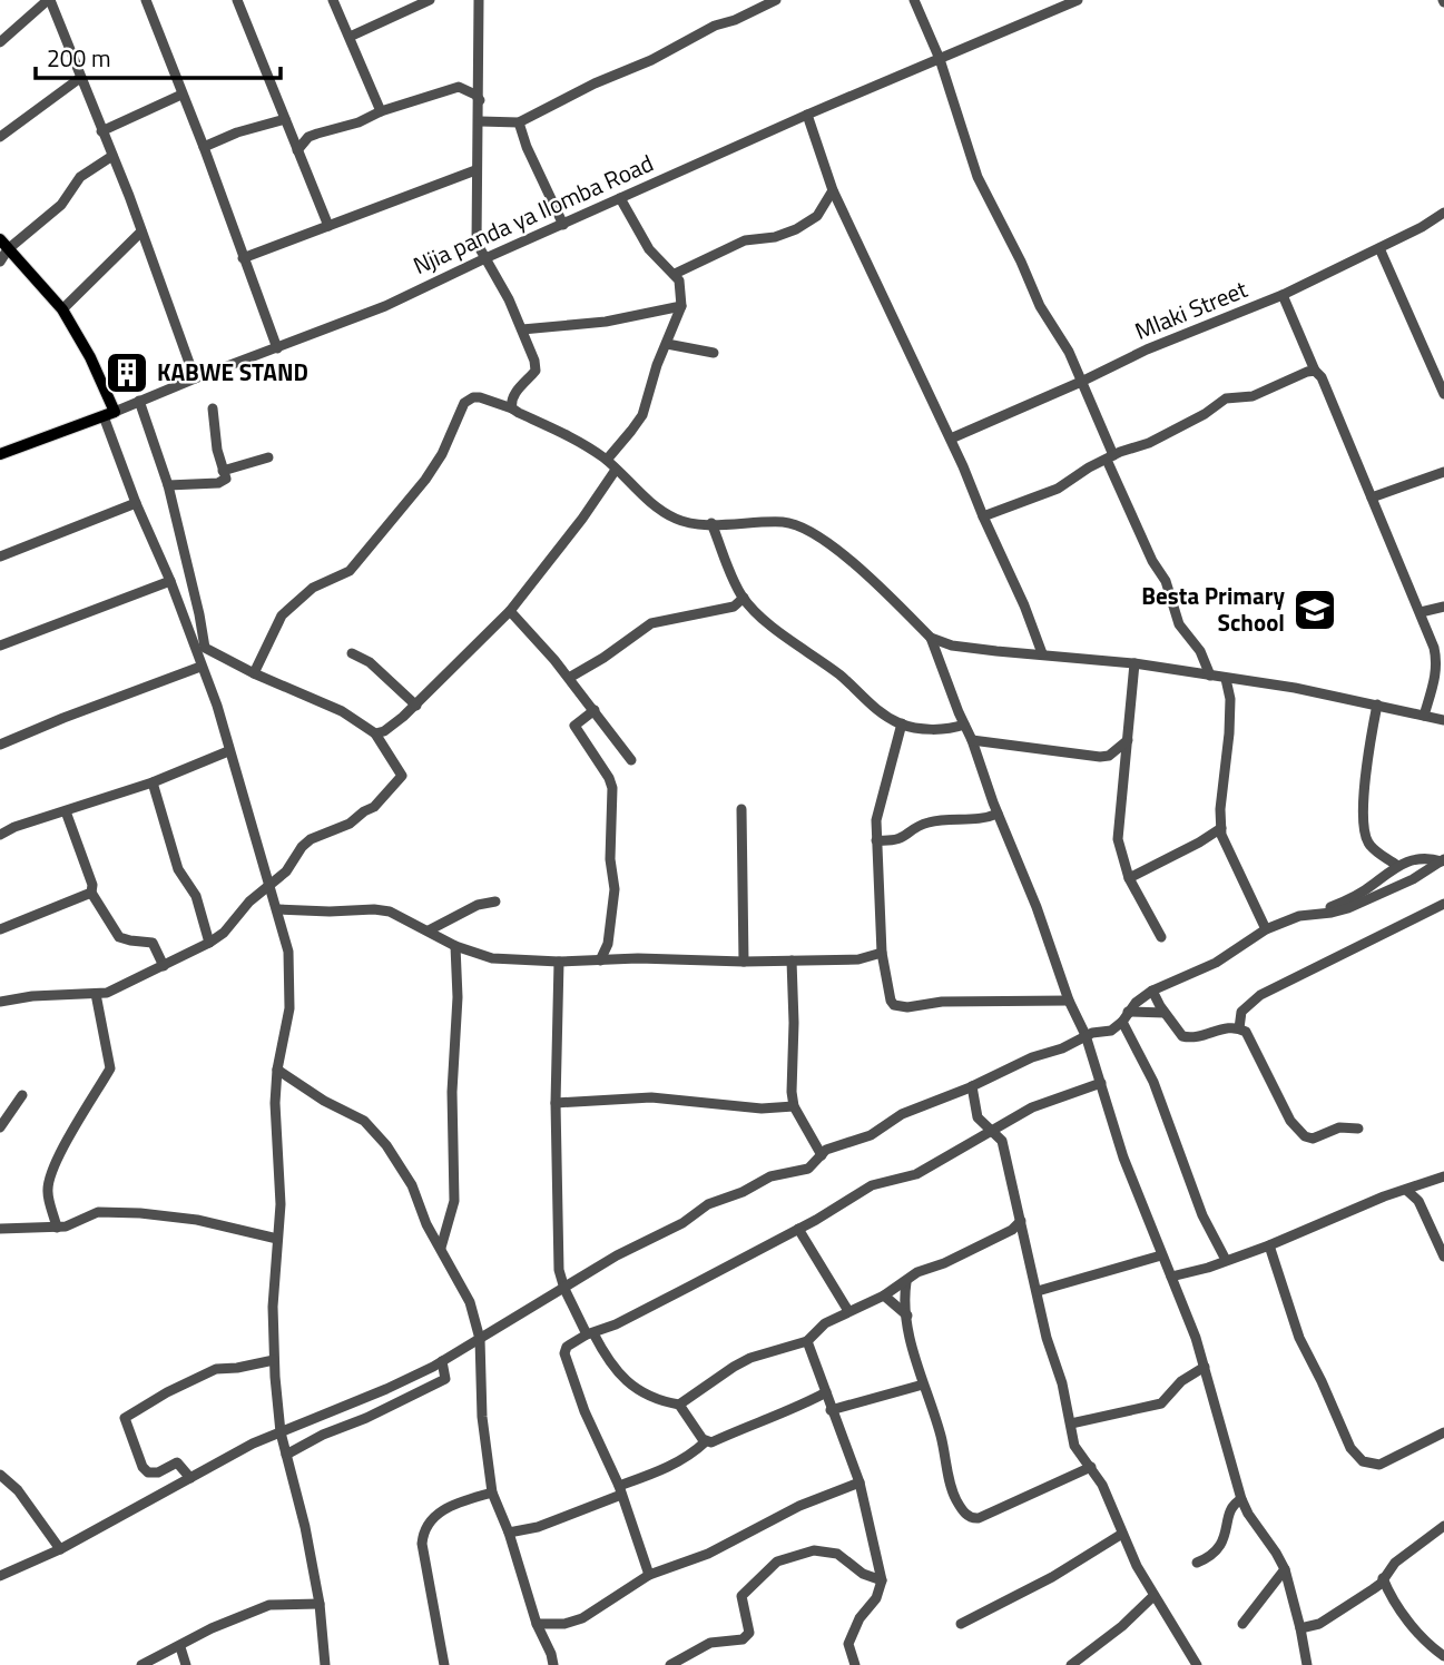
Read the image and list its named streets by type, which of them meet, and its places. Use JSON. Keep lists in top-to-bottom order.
{
  "streets": {
    "main road": ["Njia panda ya Ilomba Road"],
    "street": ["Mlaki Street"]
  },
  "places": {
    "building": ["KABWE STAND"],
    "school or university": ["Besta Primary School"]
  },
  "scale_bar": "200 m"
}
